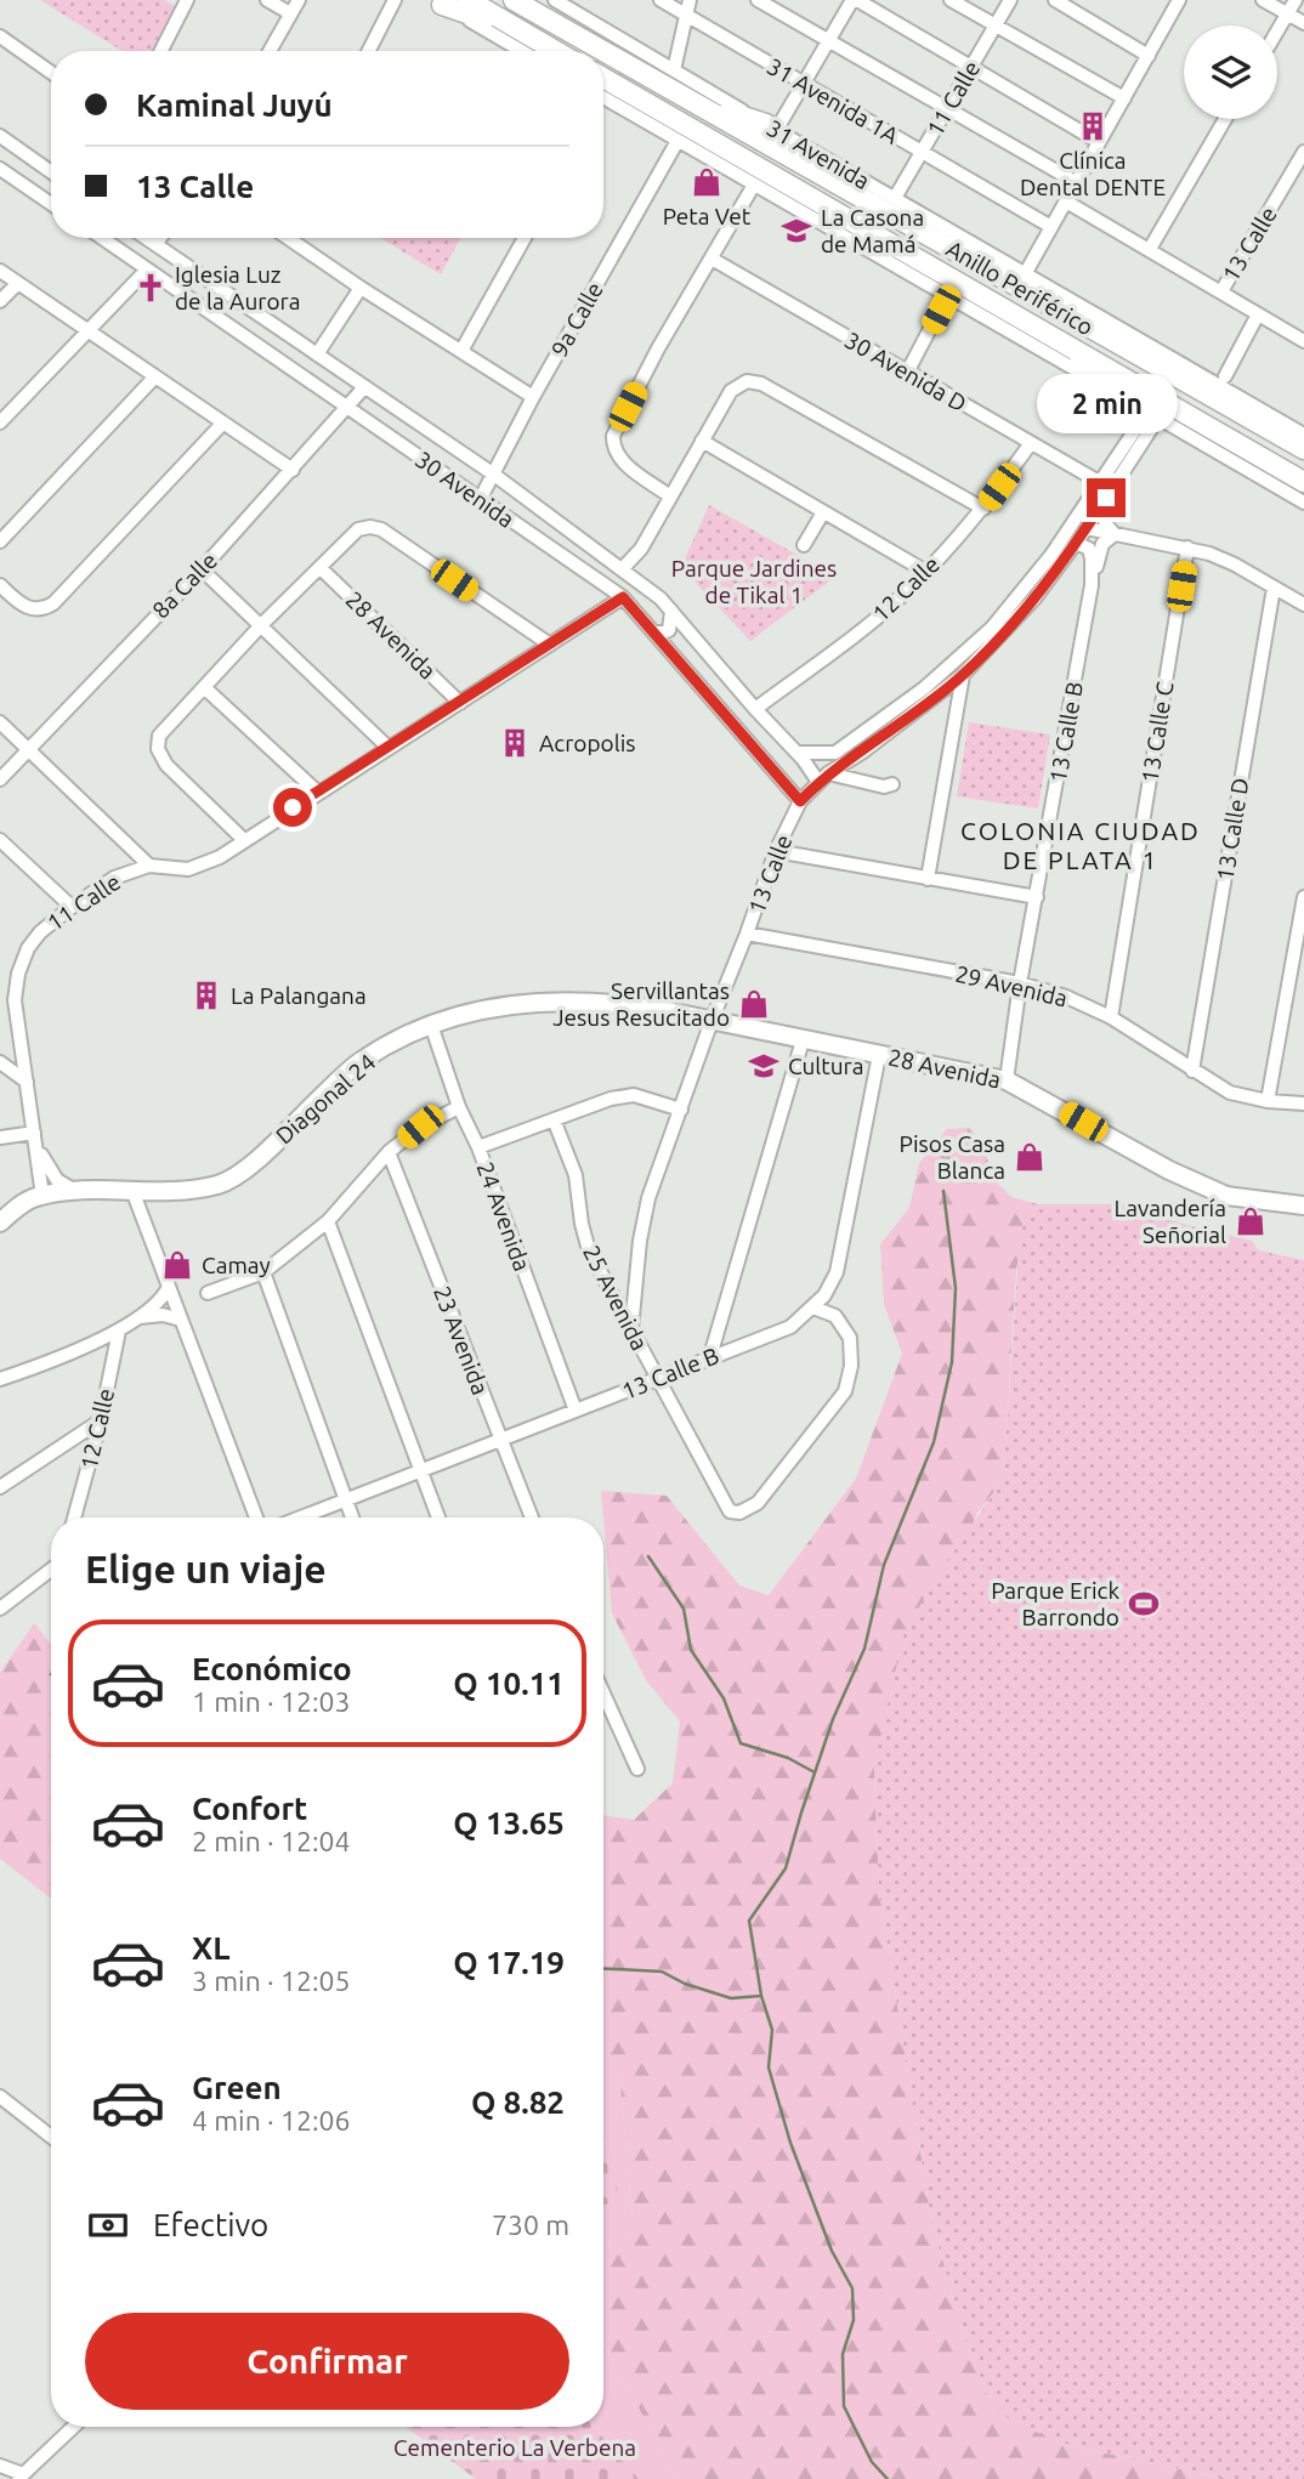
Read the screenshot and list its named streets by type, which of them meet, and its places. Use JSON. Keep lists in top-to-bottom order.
{
  "streets": {
    "highway": ["Anillo Periférico"],
    "main road": ["28 Avenida", "Diagonal 24"],
    "street": [
      "11 Calle",
      "31 Avenida 1A",
      "31 Avenida",
      "13 Calle",
      "9a Calle",
      "30 Avenida D",
      "30 Avenida",
      "8a Calle",
      "12 Calle",
      "13 Calle B",
      "13 Calle C",
      "13 Calle D",
      "29 Avenida",
      "24 Avenida",
      "25 Avenida",
      "23 Avenida"
    ]
  },
  "crossings": [
    ["11 Calle", "31 Avenida 1A"],
    ["11 Calle", "31 Avenida"],
    ["11 Calle", "30 Avenida"],
    ["11 Calle", "28 Avenida"],
    ["11 Calle", "Diagonal 24"],
    ["13 Calle", "30 Avenida"],
    ["13 Calle", "28 Avenida"],
    ["13 Calle", "13 Calle B"],
    ["13 Calle", "29 Avenida"],
    ["13 Calle", "Diagonal 24"],
    ["13 Calle", "25 Avenida"],
    ["9a Calle", "30 Avenida"],
    ["30 Avenida D", "12 Calle"],
    ["30 Avenida", "8a Calle"],
    ["30 Avenida", "12 Calle"],
    ["28 Avenida", "13 Calle B"],
    ["28 Avenida", "Diagonal 24"],
    ["13 Calle B", "29 Avenida"],
    ["13 Calle B", "24 Avenida"],
    ["13 Calle B", "25 Avenida"],
    ["13 Calle B", "23 Avenida"],
    ["13 Calle C", "29 Avenida"],
    ["13 Calle D", "29 Avenida"],
    ["Diagonal 24", "24 Avenida"]
  ],
  "districts": ["COLONIA CIUDAD DE PLATA 1"],
  "parks": ["Parque Jardines de Tikal 1", "Cementerio La Verbena"],
  "places": {
    "building": ["Clínica Dental DENTE", "Acropolis", "La Palangana"],
    "shop": [
      "Peta Vet",
      "Servillantas Jesus Resucitado",
      "Pisos Casa Blanca",
      "Lavandería Señorial",
      "Camay"
    ],
    "school or university": ["La Casona de Mamá", "Cultura"],
    "church": ["Iglesia Luz de la Aurora"],
    "sports": ["Parque Erick Barrondo"]
  },
  "page": {
    "banner": ["Kaminal Juyú", "13 Calle"],
    "bubble": "2 min",
    "heading": "Elige un viaje",
    "list": [
      {
        "name": "Económico",
        "note": "1 min · 12:03",
        "value": "Q 10.11"
      },
      {
        "name": "Confort",
        "note": "2 min · 12:04",
        "value": "Q 13.65"
      },
      {
        "name": "XL",
        "note": "3 min · 12:05",
        "value": "Q 17.19"
      },
      {
        "name": "Green",
        "note": "4 min · 12:06",
        "value": "Q 8.82"
      }
    ],
    "pay": ["Efectivo", "730 m"],
    "buttons": "Confirmar"
  }
}
